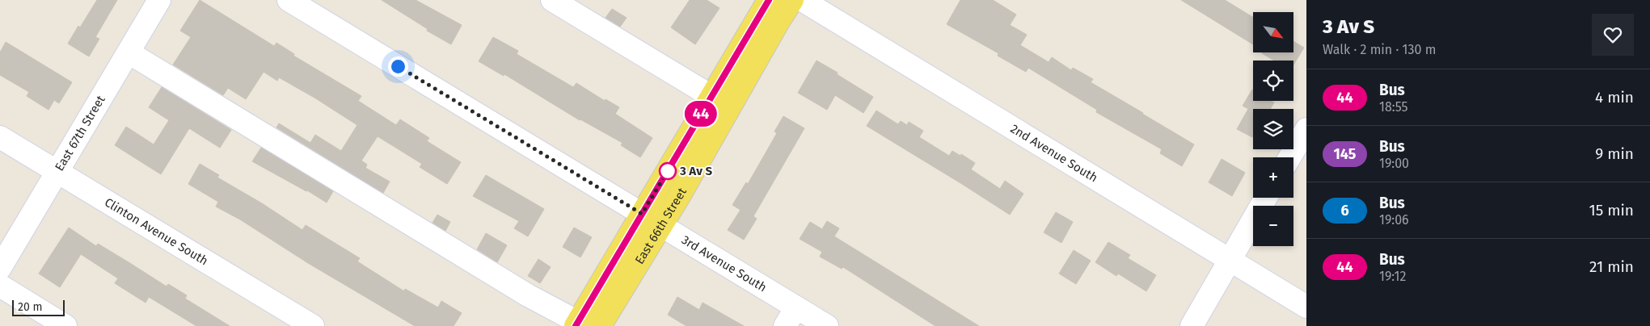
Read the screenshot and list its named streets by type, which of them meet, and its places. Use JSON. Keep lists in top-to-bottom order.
{
  "streets": {
    "main road": ["East 66th Street"],
    "street": [
      "East 67th Street",
      "2nd Avenue South",
      "Clinton Avenue South",
      "3rd Avenue South"
    ]
  },
  "crossings": [
    ["East 67th Street", "Clinton Avenue South"],
    ["East 66th Street", "3rd Avenue South"]
  ],
  "places": ["3 Av S"],
  "lines": ["bus line 44"],
  "scale_bar": "20 m",
  "north": "bottom right",
  "page": {
    "on_map": "44",
    "heading": ["3 Av S", "Walk · 2 min · 130 m"],
    "map_buttons": ["+", "−"],
    "list": [
      {
        "mark": "44",
        "name": "Bus",
        "note": "18:55",
        "value": "4 min"
      },
      {
        "mark": "145",
        "name": "Bus",
        "note": "19:00",
        "value": "9 min"
      },
      {
        "mark": "6",
        "name": "Bus",
        "note": "19:06",
        "value": "15 min"
      },
      {
        "mark": "44",
        "name": "Bus",
        "note": "19:12",
        "value": "21 min"
      }
    ],
    "scale": "20 m"
  }
}
